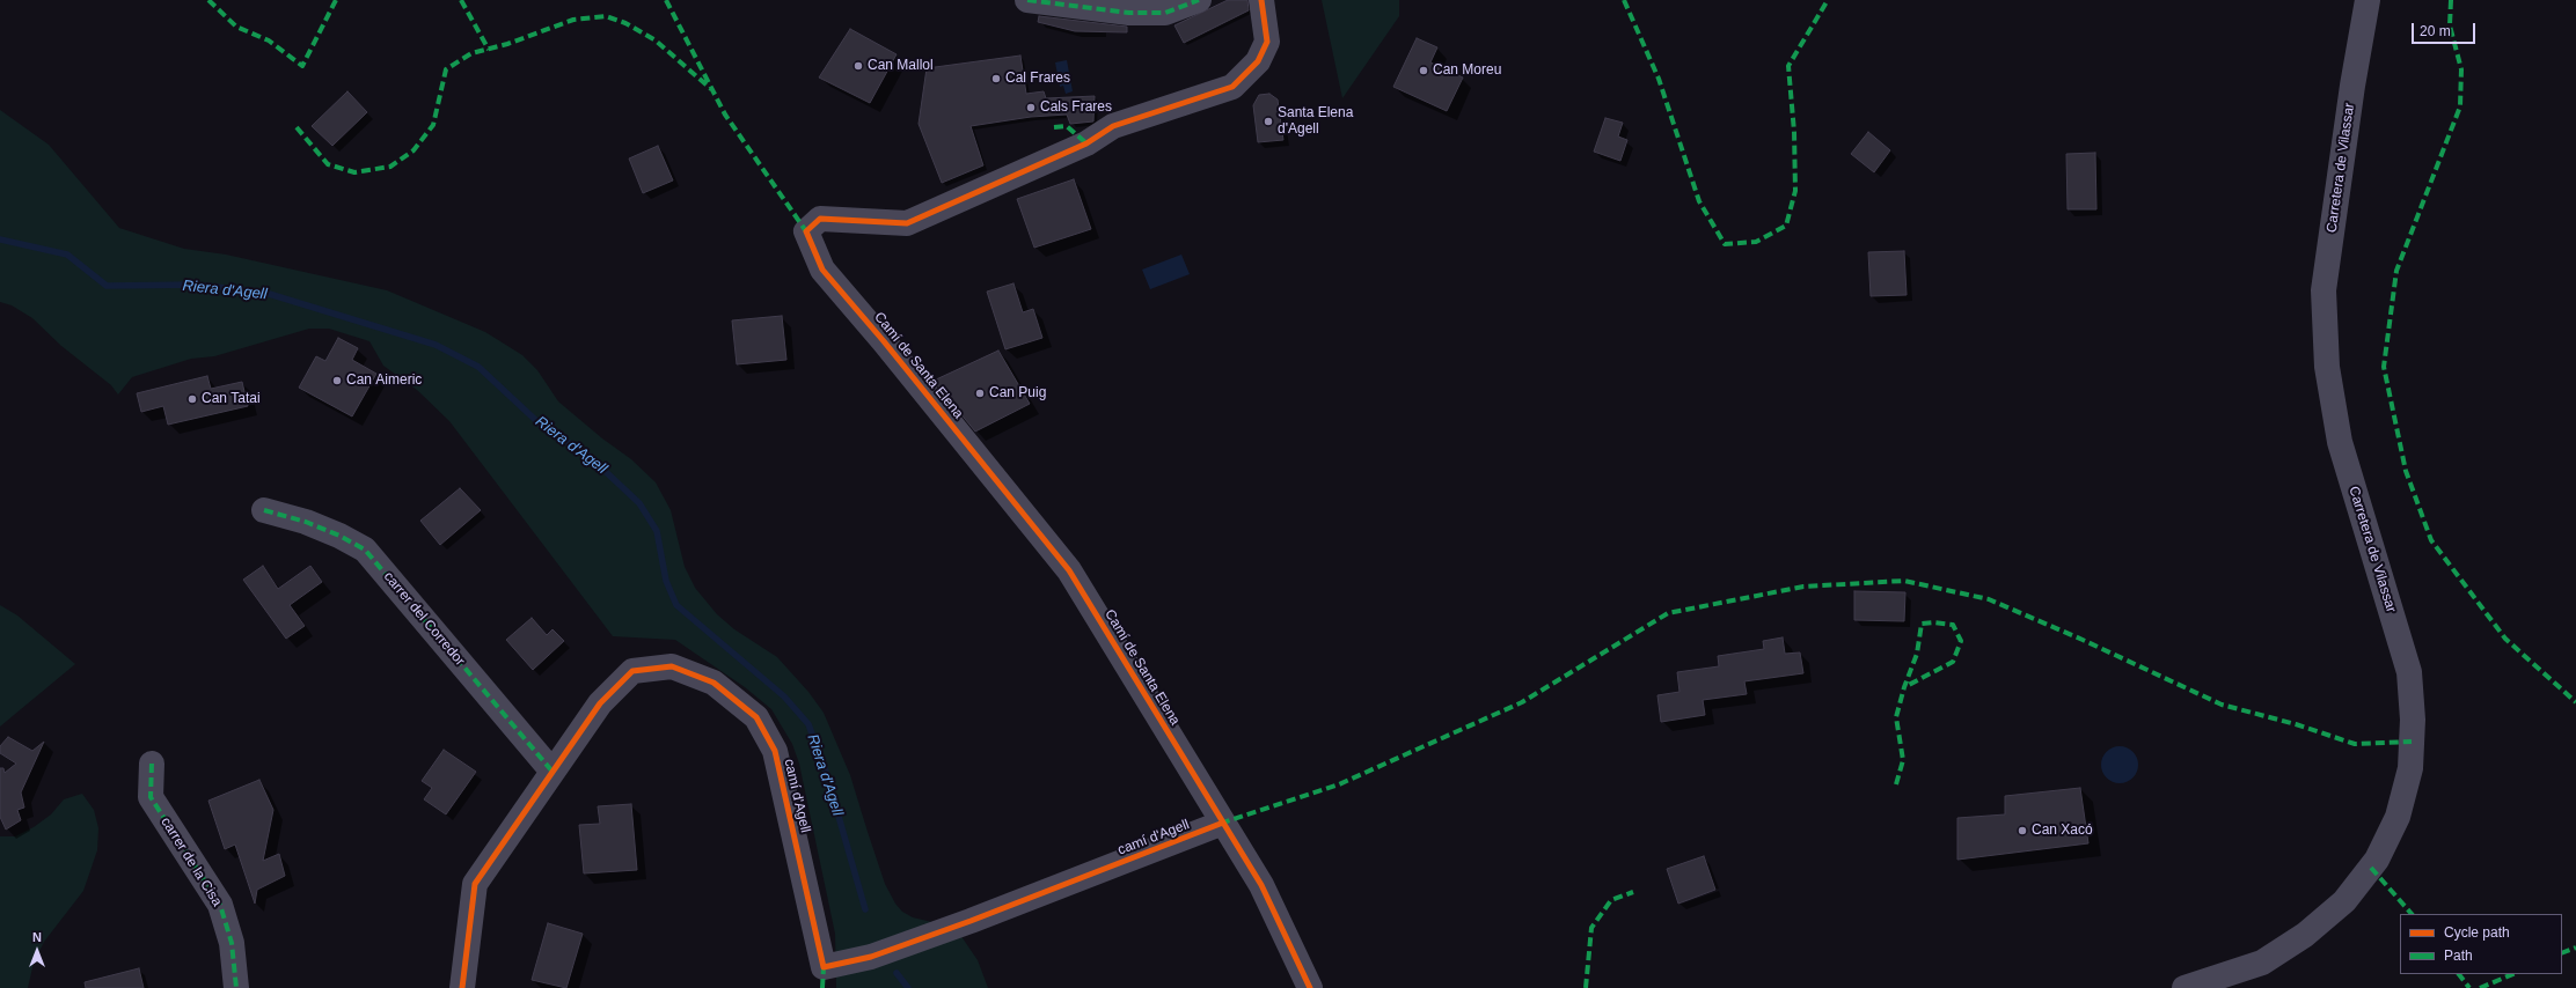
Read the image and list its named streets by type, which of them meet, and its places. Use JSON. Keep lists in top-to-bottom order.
{
  "streets": {
    "street": [
      "Carretera de Vilassar",
      "Camí de Santa Elena",
      "carrer del Corredor",
      "camí d'Agell",
      "carrer de la Cisa"
    ]
  },
  "crossings": [
    ["Camí de Santa Elena", "camí d'Agell"],
    ["carrer del Corredor", "camí d'Agell"]
  ],
  "water": ["Riera d'Agell"],
  "places": [
    "Can Mallol",
    "Can Moreu",
    "Cal Frares",
    "Cals Frares",
    "Santa Elena d'Agell",
    "Can Aimeric",
    "Can Puig",
    "Can Tatai",
    "Can Xacó"
  ],
  "legend": ["Cycle path", "Path"],
  "scale_bar": "20 m",
  "north": "top"
}
